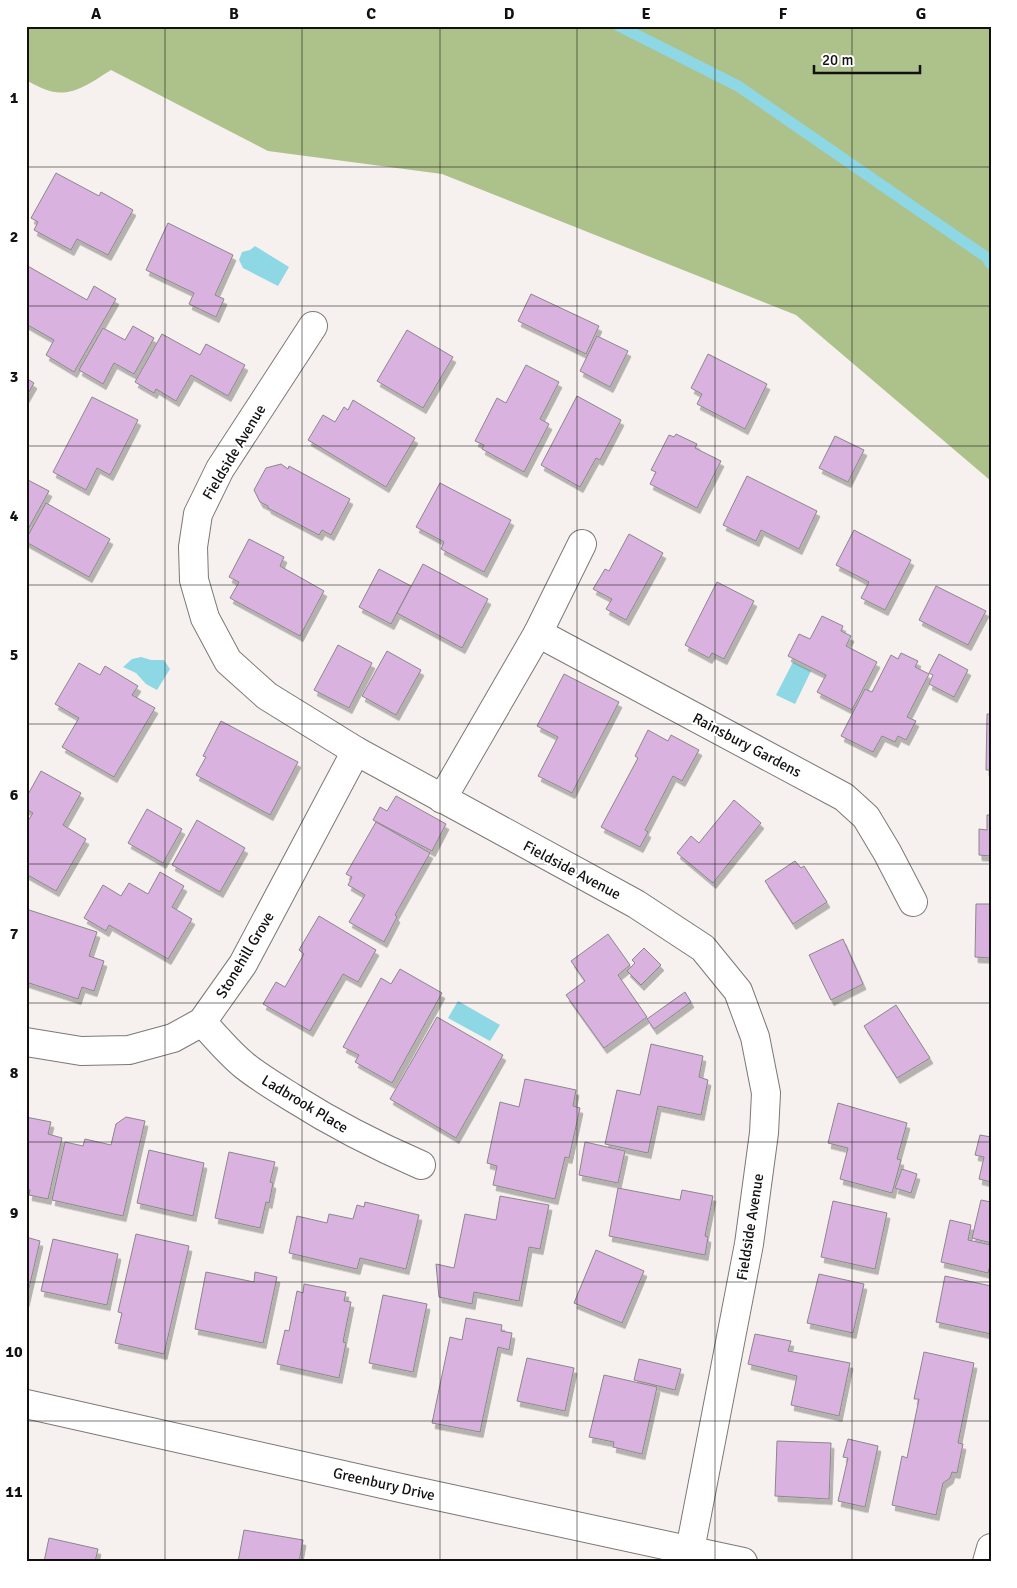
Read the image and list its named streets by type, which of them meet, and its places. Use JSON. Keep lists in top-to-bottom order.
{
  "streets": {
    "street": [
      "Fieldside Avenue",
      "Rainsbury Gardens",
      "Stonehill Grove",
      "Ladbrook Place",
      "Greenbury Drive"
    ]
  },
  "crossings": [
    ["Fieldside Avenue", "Stonehill Grove"],
    ["Fieldside Avenue", "Greenbury Drive"],
    ["Stonehill Grove", "Ladbrook Place"]
  ],
  "scale_bar": "20 m",
  "grid": {
    "columns": [
      "A",
      "B",
      "C",
      "D",
      "E",
      "F",
      "G"
    ],
    "rows": [
      "1",
      "2",
      "3",
      "4",
      "5",
      "6",
      "7",
      "8",
      "9",
      "10",
      "11"
    ]
  }
}
